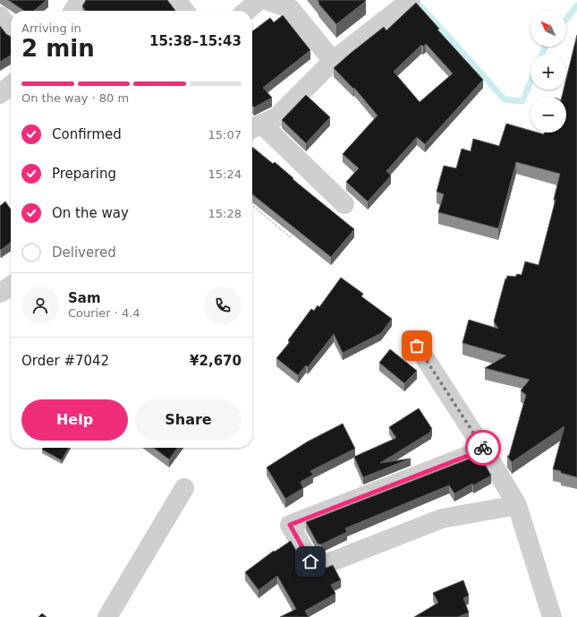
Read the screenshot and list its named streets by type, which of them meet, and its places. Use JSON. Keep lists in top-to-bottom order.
{
  "north": "top left",
  "page": {
    "map_buttons": ["+", "−"],
    "heading": ["2 min", "Arriving in", "15:38–15:43"],
    "panel": [
      "Sam",
      "Courier · 4.4",
      "Order #7042",
      "¥2,670"
    ],
    "bar": "On the way · 80 m",
    "list": [
      ["Confirmed", "15:07"],
      ["Preparing", "15:24"],
      ["On the way", "15:28"],
      "Delivered"
    ],
    "buttons": ["Help", "Share"]
  }
}
